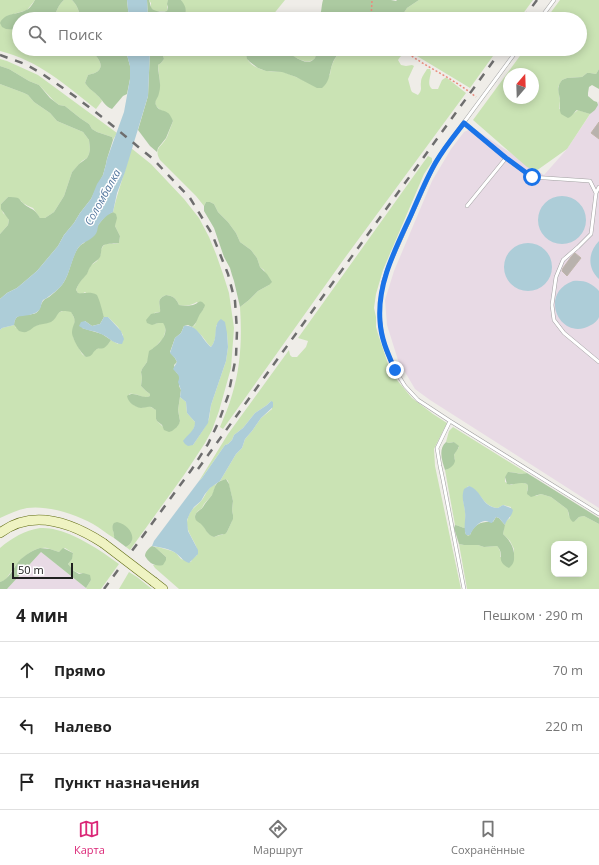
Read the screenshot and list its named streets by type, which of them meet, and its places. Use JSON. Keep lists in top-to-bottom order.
{
  "water": ["Соломбалка"],
  "scale_bar": "50 m",
  "north": "top",
  "page": {
    "search": "Поиск",
    "scale": "50 m",
    "heading": ["4 мин", "Пешком · 290 m"],
    "list": [
      ["Прямо", "70 m"],
      ["Налево", "220 m"],
      "Пункт назначения"
    ],
    "nav": ["Карта", "Маршрут", "Сохранённые"]
  }
}
